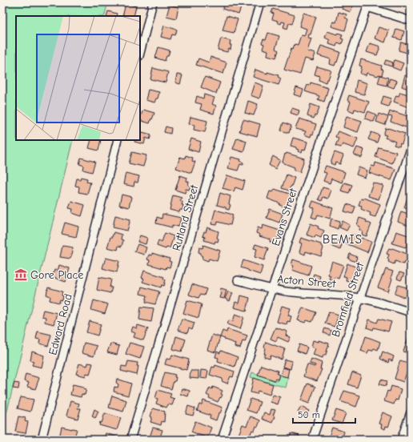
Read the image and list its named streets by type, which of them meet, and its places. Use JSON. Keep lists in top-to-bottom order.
{
  "streets": {
    "street": [
      "Evans Street",
      "Rutland Street",
      "Acton Street",
      "Bromfield Street",
      "Edward Road"
    ]
  },
  "crossings": [
    ["Evans Street", "Acton Street"],
    ["Acton Street", "Bromfield Street"]
  ],
  "districts": ["BEMIS"],
  "places": {
    "museum": ["Gore Place"]
  },
  "scale_bar": "50 m"
}
